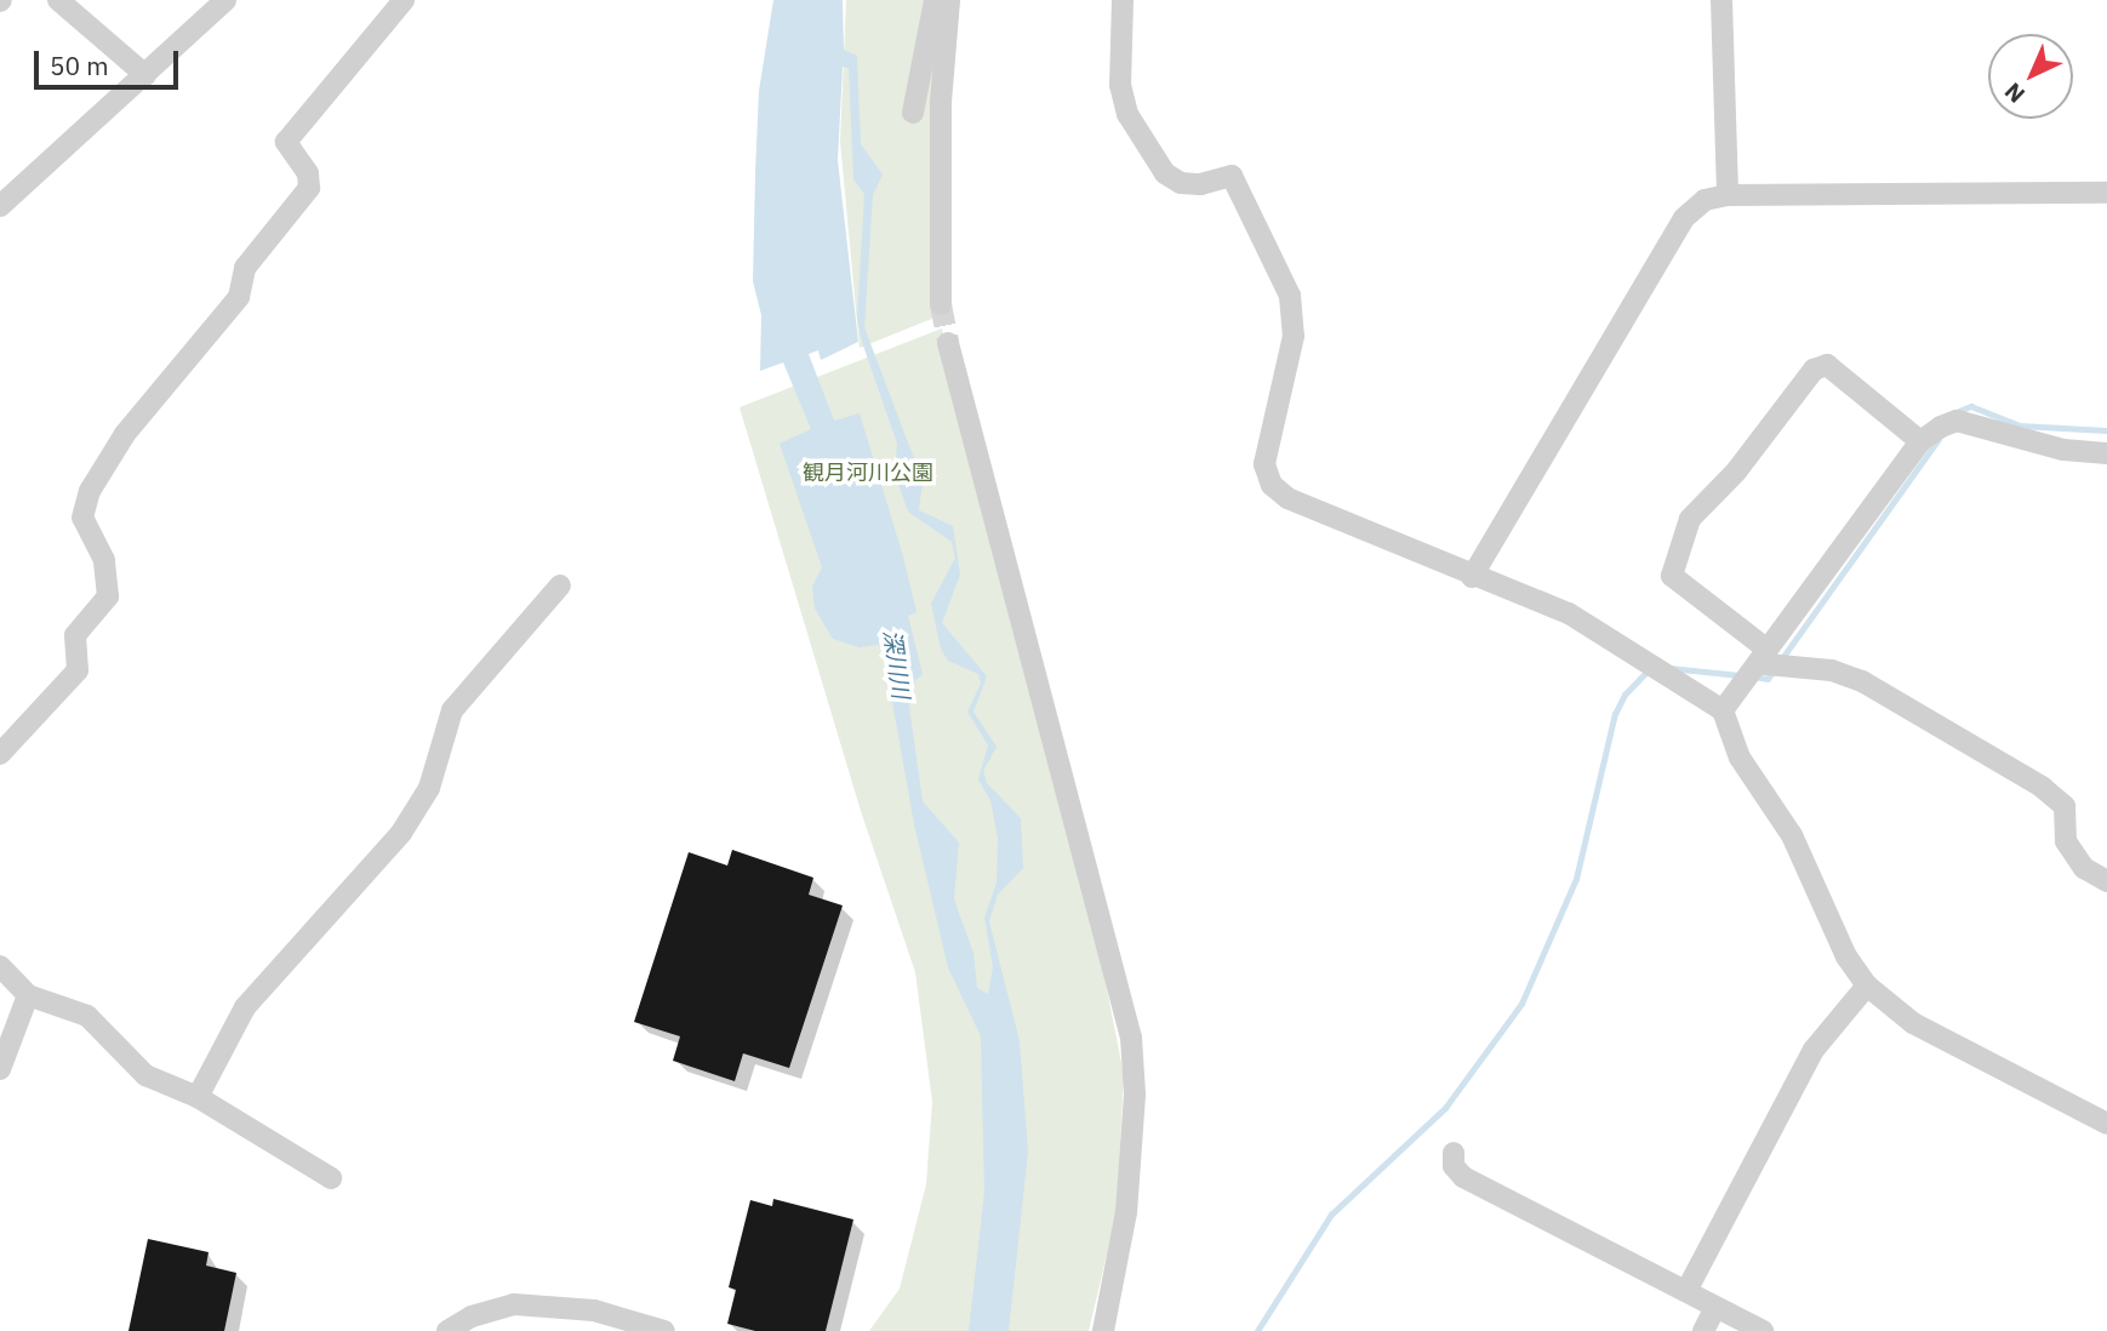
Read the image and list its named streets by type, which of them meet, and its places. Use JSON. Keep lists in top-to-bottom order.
{
  "water": ["深川川"],
  "parks": ["観月河川公園"],
  "scale_bar": "50 m",
  "north": "bottom left"
}
